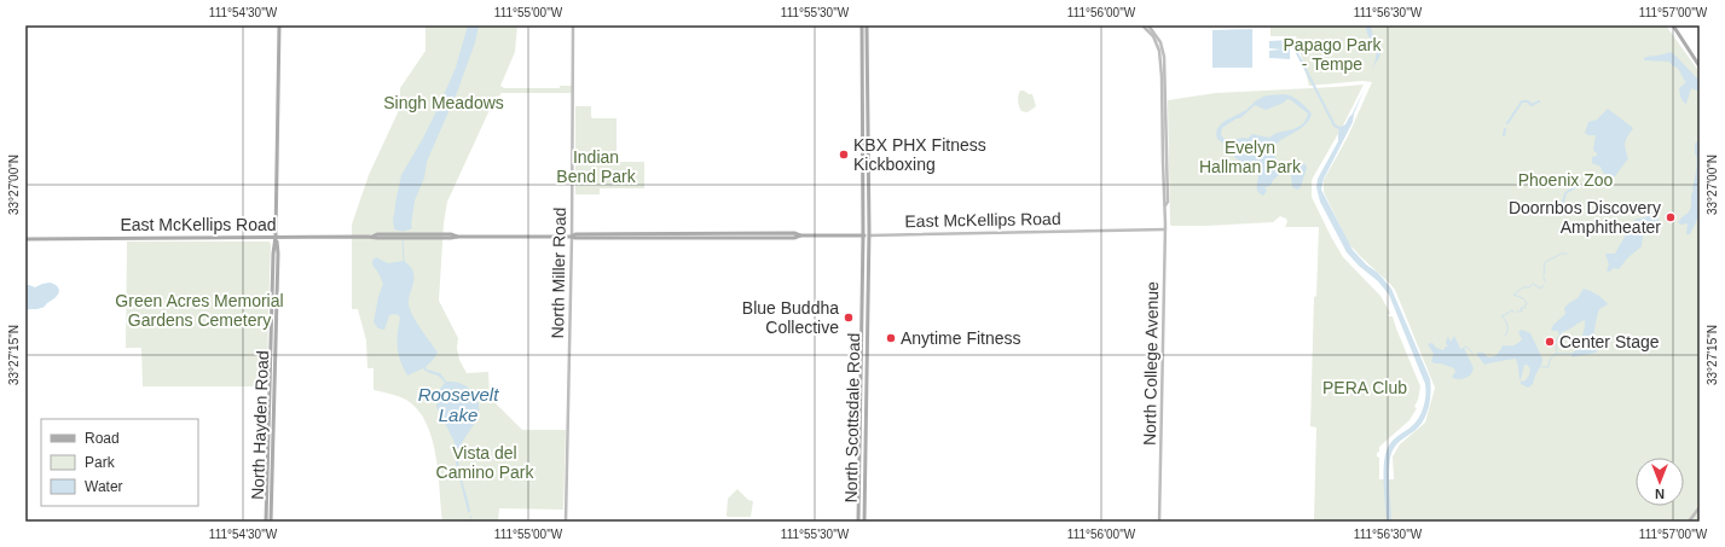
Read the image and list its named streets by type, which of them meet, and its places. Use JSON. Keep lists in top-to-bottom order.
{
  "streets": {
    "main road": ["East McKellips Road", "North Scottsdale Road", "North Hayden Road"],
    "street": ["North Miller Road", "North College Avenue"]
  },
  "crossings": [
    ["East McKellips Road", "North Miller Road"],
    ["East McKellips Road", "North College Avenue"],
    ["East McKellips Road", "North Scottsdale Road"],
    ["East McKellips Road", "North Hayden Road"]
  ],
  "water": ["Roosevelt Lake"],
  "parks": [
    "Papago Park - Tempe",
    "Singh Meadows",
    "Evelyn Hallman Park",
    "Indian Bend Park",
    "Phoenix Zoo",
    "Green Acres Memorial Gardens Cemetery",
    "PERA Club",
    "Vista del Camino Park"
  ],
  "places": [
    "KBX PHX Fitness Kickboxing",
    "Doornbos Discovery Amphitheater",
    "Blue Buddha Collective",
    "Anytime Fitness",
    "Center Stage"
  ],
  "legend": ["Road", "Park", "Water"],
  "north": "bottom",
  "coordinates": [
    "111°54'30\"W",
    "111°55'00\"W",
    "111°55'30\"W",
    "111°56'00\"W",
    "111°56'30\"W",
    "111°57'00\"W",
    "33°27'00\"N",
    "33°27'15\"N"
  ]
}
